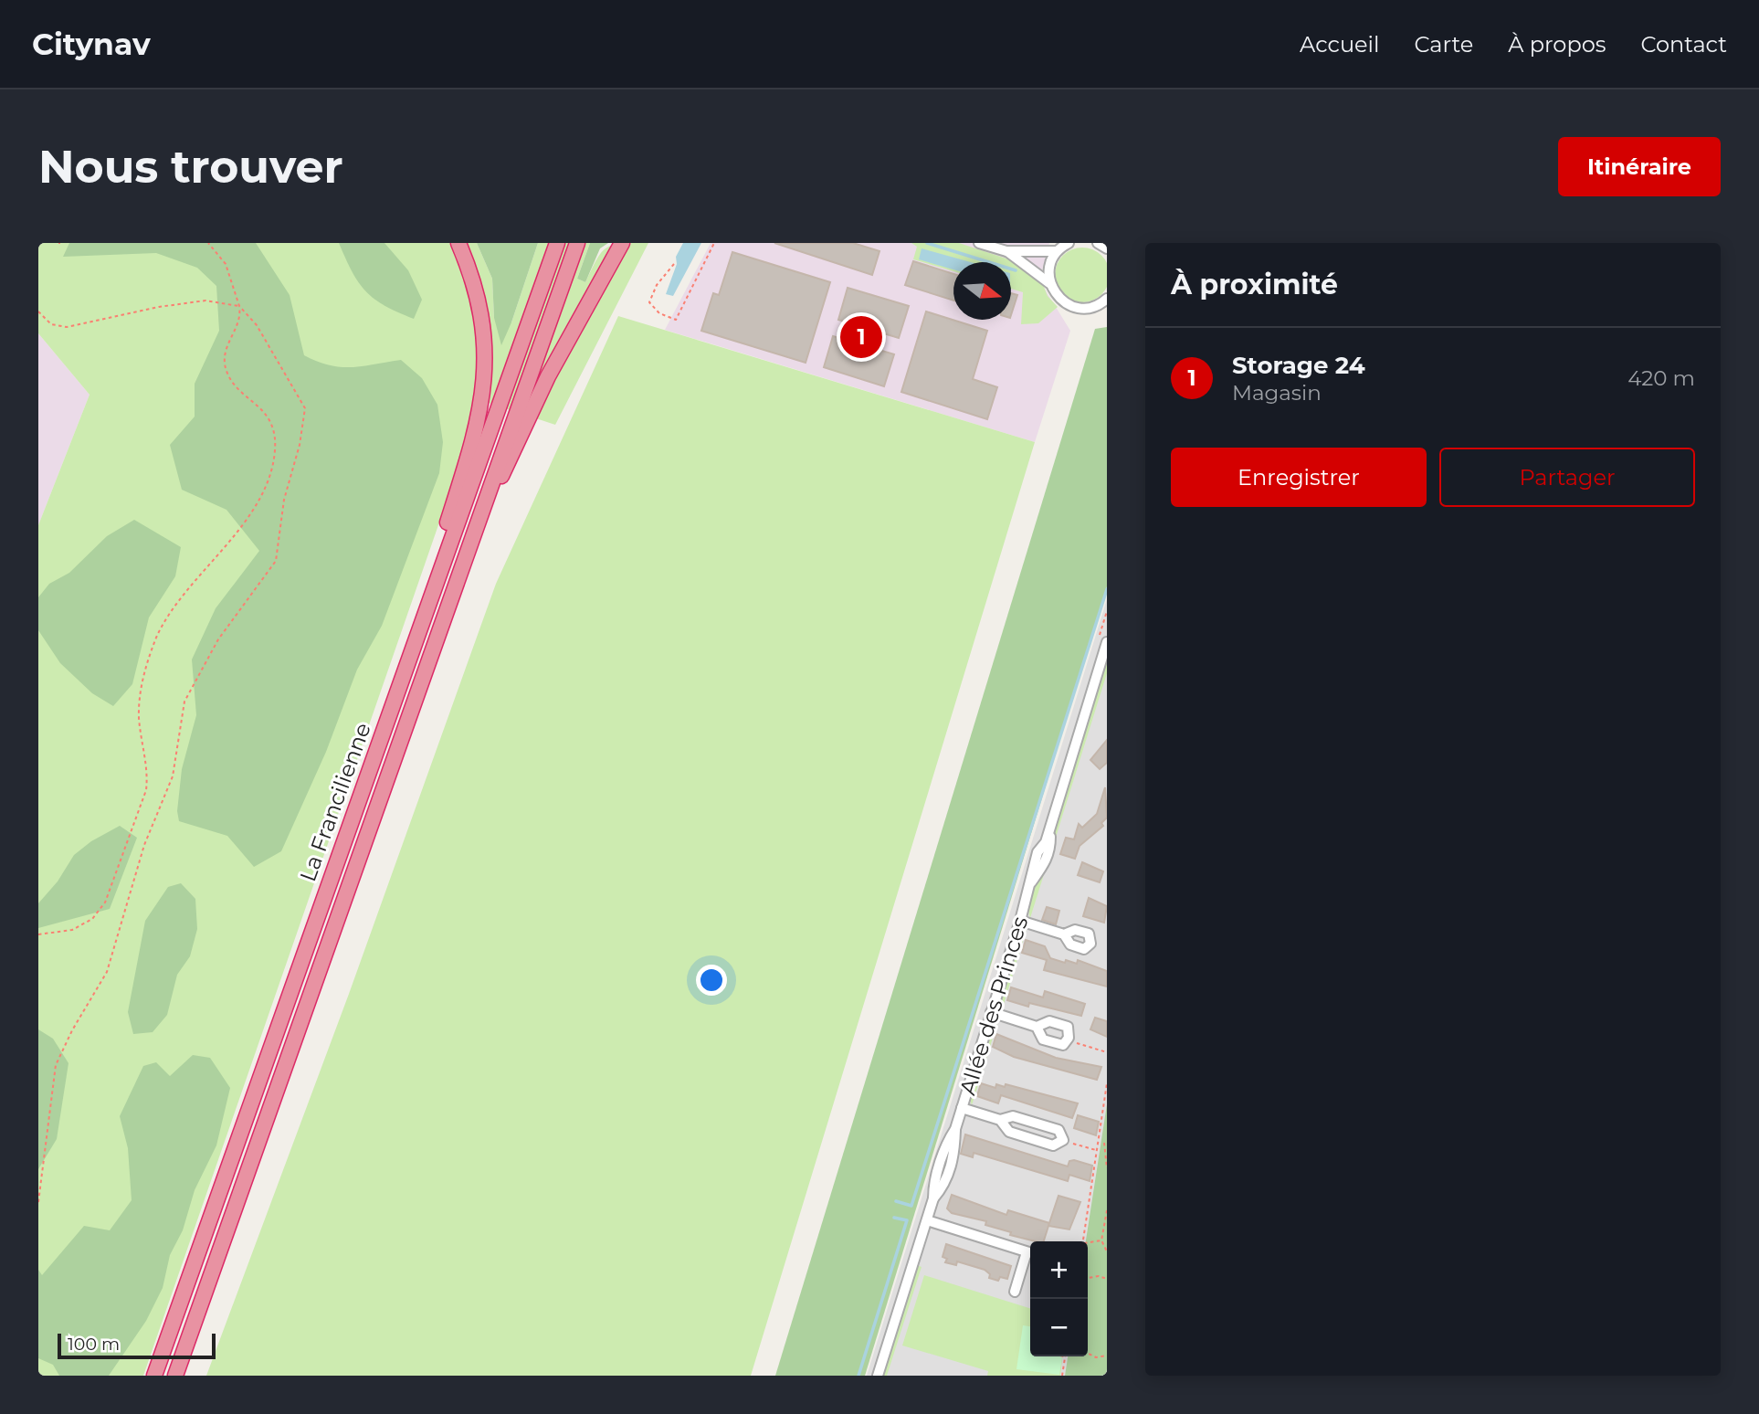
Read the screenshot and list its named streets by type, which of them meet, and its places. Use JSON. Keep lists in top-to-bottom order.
{
  "streets": {
    "highway": ["La Francilienne"],
    "street": ["Allée des Princes"]
  },
  "scale_bar": "100 m",
  "north": "right",
  "page": {
    "header": "Citynav",
    "nav": [
      "Accueil",
      "Carte",
      "À propos",
      "Contact"
    ],
    "buttons": [
      "Itinéraire",
      ["Enregistrer", "Partager"]
    ],
    "title": "Nous trouver",
    "heading": "À proximité",
    "pins": "1",
    "list": [
      {
        "mark": "1",
        "name": "Storage 24",
        "note": "Magasin",
        "value": "420 m"
      }
    ],
    "map_buttons": ["+", "−"],
    "scale": "100 m"
  }
}
